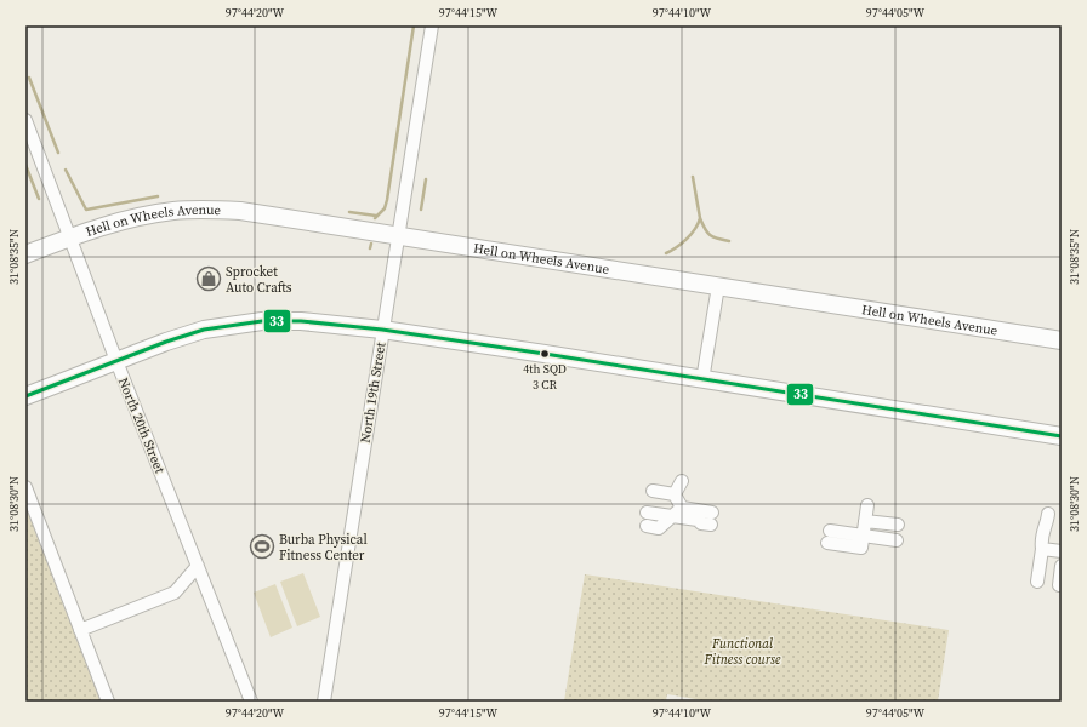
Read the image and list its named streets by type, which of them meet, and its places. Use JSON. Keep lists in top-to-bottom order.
{
  "streets": {
    "street": ["Hell on Wheels Avenue", "North 19th Street", "North 20th Street"]
  },
  "crossings": [
    ["Hell on Wheels Avenue", "North 19th Street"],
    ["Hell on Wheels Avenue", "North 20th Street"]
  ],
  "parks": ["Functional Fitness course"],
  "places": {
    "shop": ["Sprocket Auto Crafts"],
    "other": ["4th SQD 3 CR"],
    "sports": ["Burba Physical Fitness Center"]
  },
  "lines": ["transit line 33"],
  "coordinates": [
    "97°44'20\"W",
    "97°44'15\"W",
    "97°44'10\"W",
    "97°44'05\"W",
    "31°08'35\"N",
    "31°08'30\"N"
  ]
}
